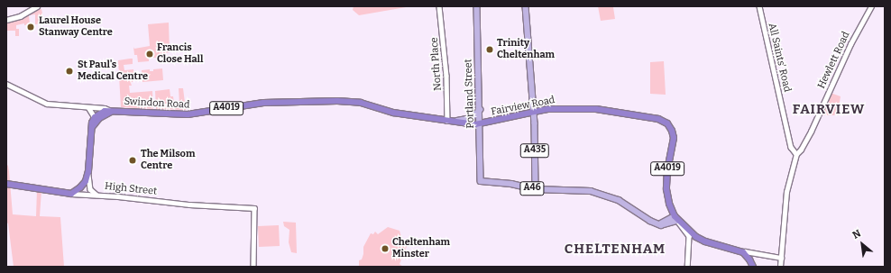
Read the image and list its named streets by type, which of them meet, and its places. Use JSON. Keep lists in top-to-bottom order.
{
  "streets": {
    "highway": [
      "Swindon Road",
      "Fairview Road",
      "A4019",
      "High Street"
    ],
    "main road": ["Portland Street", "A435", "A46"],
    "street": ["All Saints' Road", "Hewlett Road", "North Place"]
  },
  "crossings": [
    ["All Saints' Road", "Hewlett Road"],
    ["North Place", "Swindon Road"],
    ["North Place", "Fairview Road"],
    ["Portland Street", "Fairview Road"],
    ["Portland Street", "A435"],
    ["Portland Street", "A46"],
    ["Swindon Road", "Fairview Road"],
    ["Swindon Road", "A4019"],
    ["Fairview Road", "A435"],
    ["Fairview Road", "A46"],
    ["A435", "A46"]
  ],
  "districts": ["FAIRVIEW", "CHELTENHAM"],
  "places": [
    "Laurel House Stanway Centre",
    "Trinity Cheltenham",
    "Francis Close Hall",
    "St Paul's Medical Centre",
    "The Milsom Centre",
    "Cheltenham Minster"
  ],
  "north": "top left"
}
